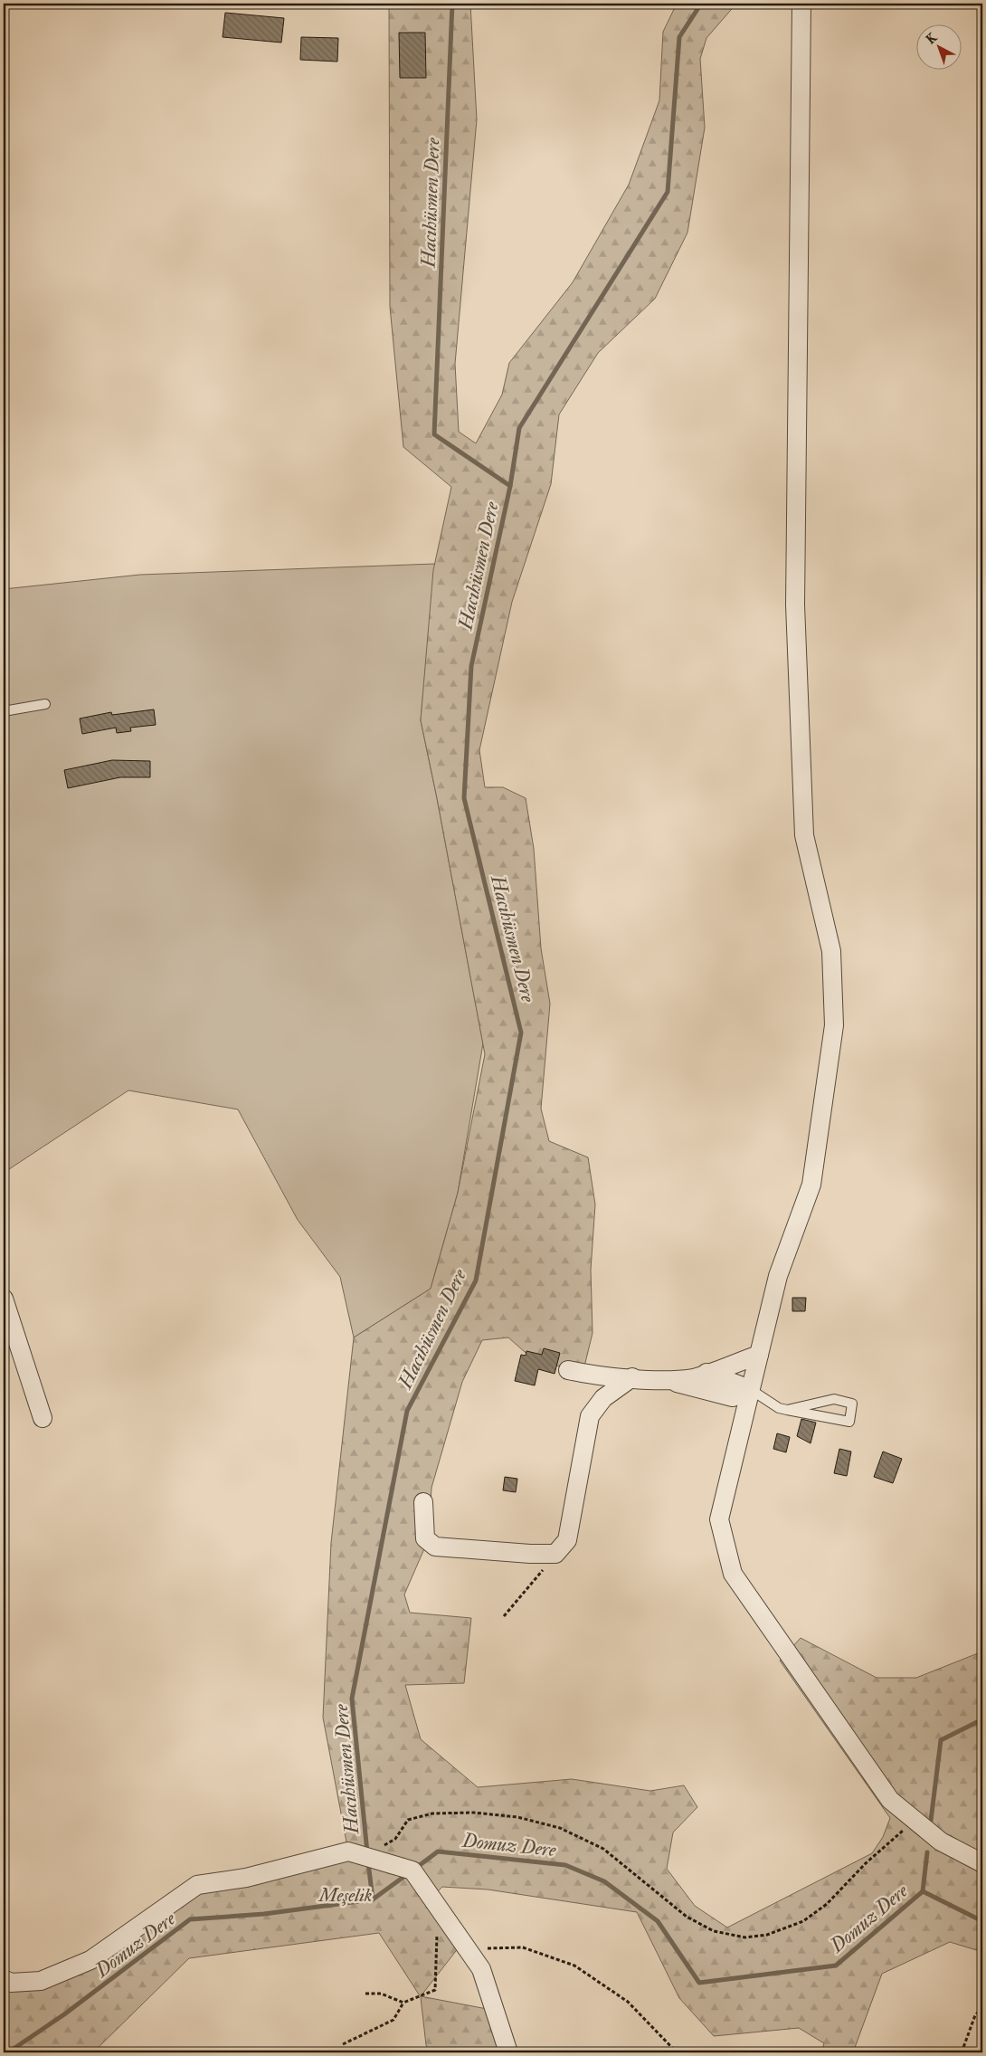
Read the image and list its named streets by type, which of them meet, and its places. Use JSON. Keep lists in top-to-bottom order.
{
  "water": ["Hacıhüsmen Dere", "Domuz Dere"],
  "parks": ["Meşelik"],
  "north": "top left"
}
